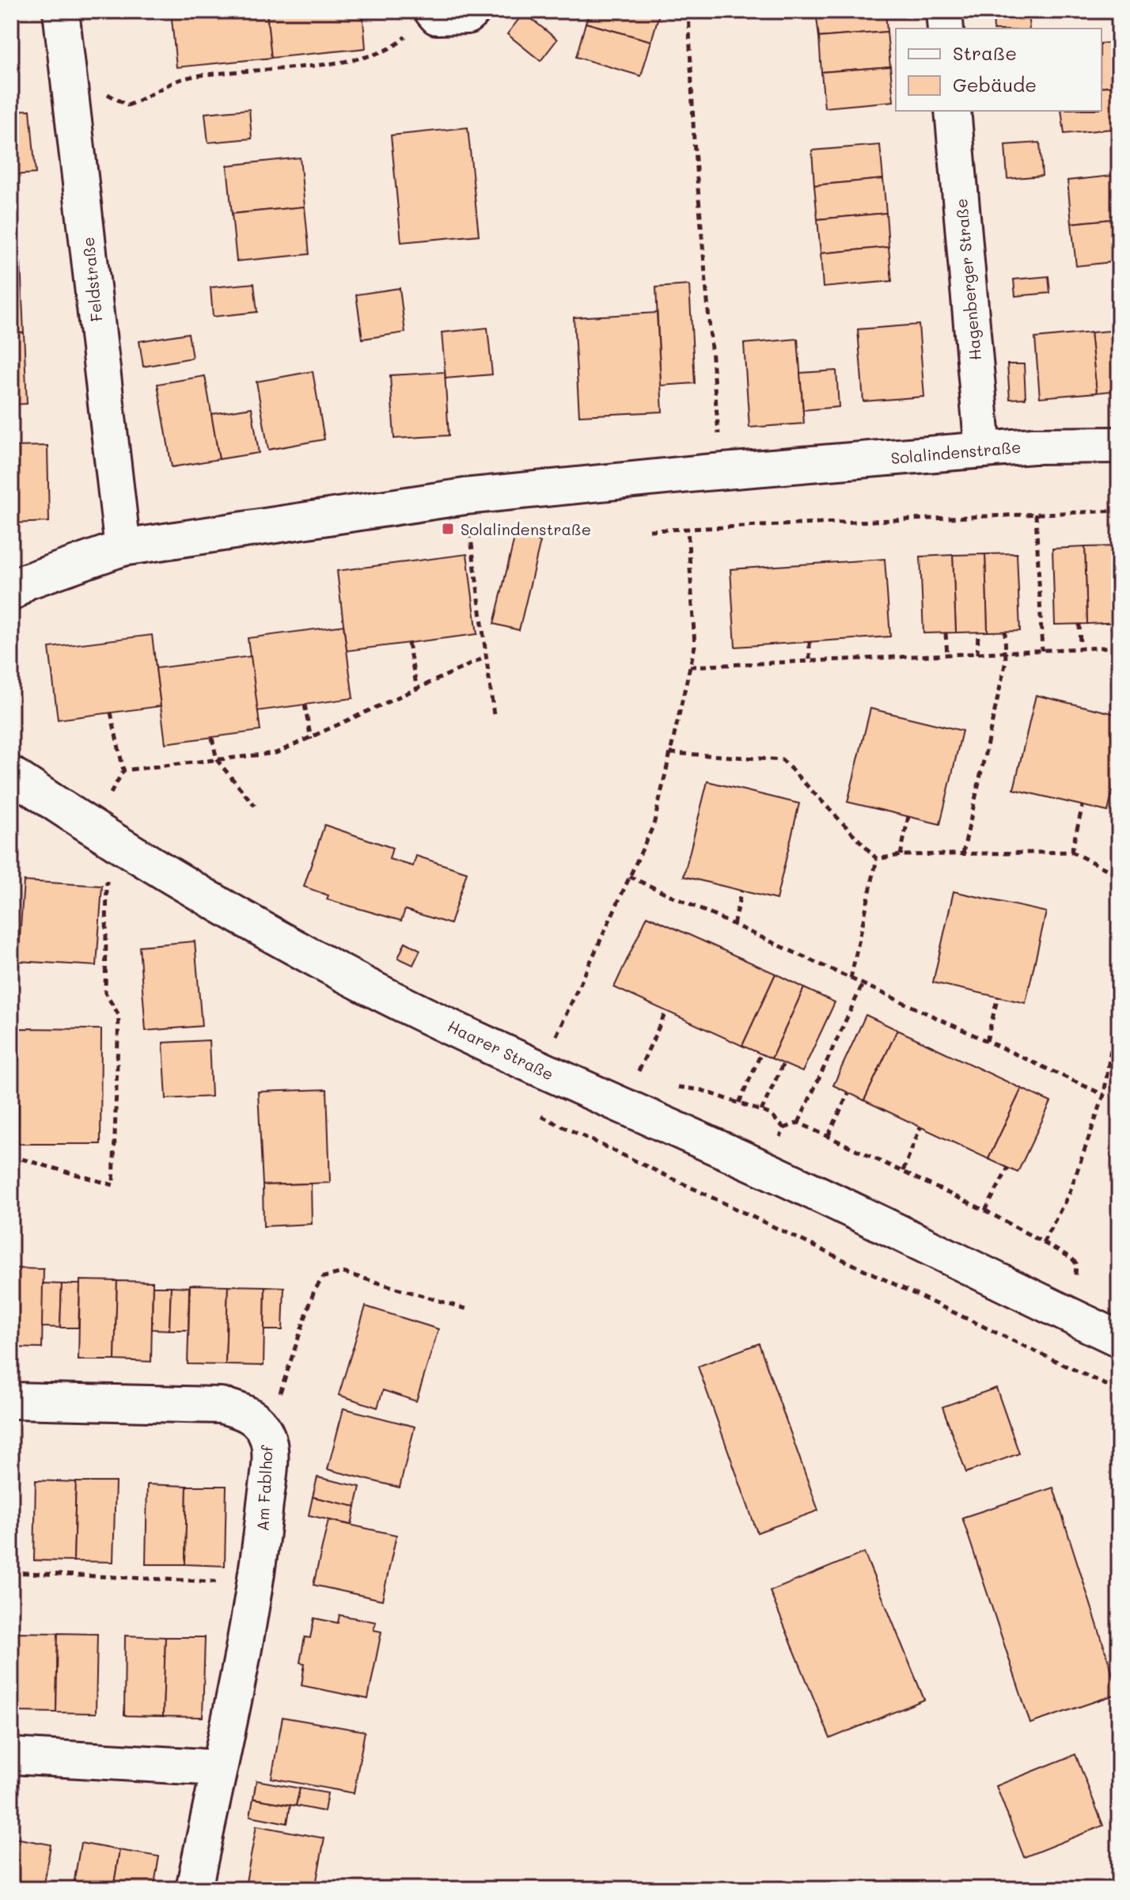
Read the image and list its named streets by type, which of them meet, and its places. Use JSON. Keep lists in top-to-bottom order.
{
  "streets": {
    "street": [
      "Feldstraße",
      "Hagenberger Straße",
      "Solalindenstraße",
      "Haarer Straße",
      "Am Fablhof"
    ]
  },
  "crossings": [
    ["Feldstraße", "Solalindenstraße"],
    ["Hagenberger Straße", "Solalindenstraße"]
  ],
  "places": {
    "transit": ["Solalindenstraße"]
  },
  "legend": ["Straße", "Gebäude"]
}
